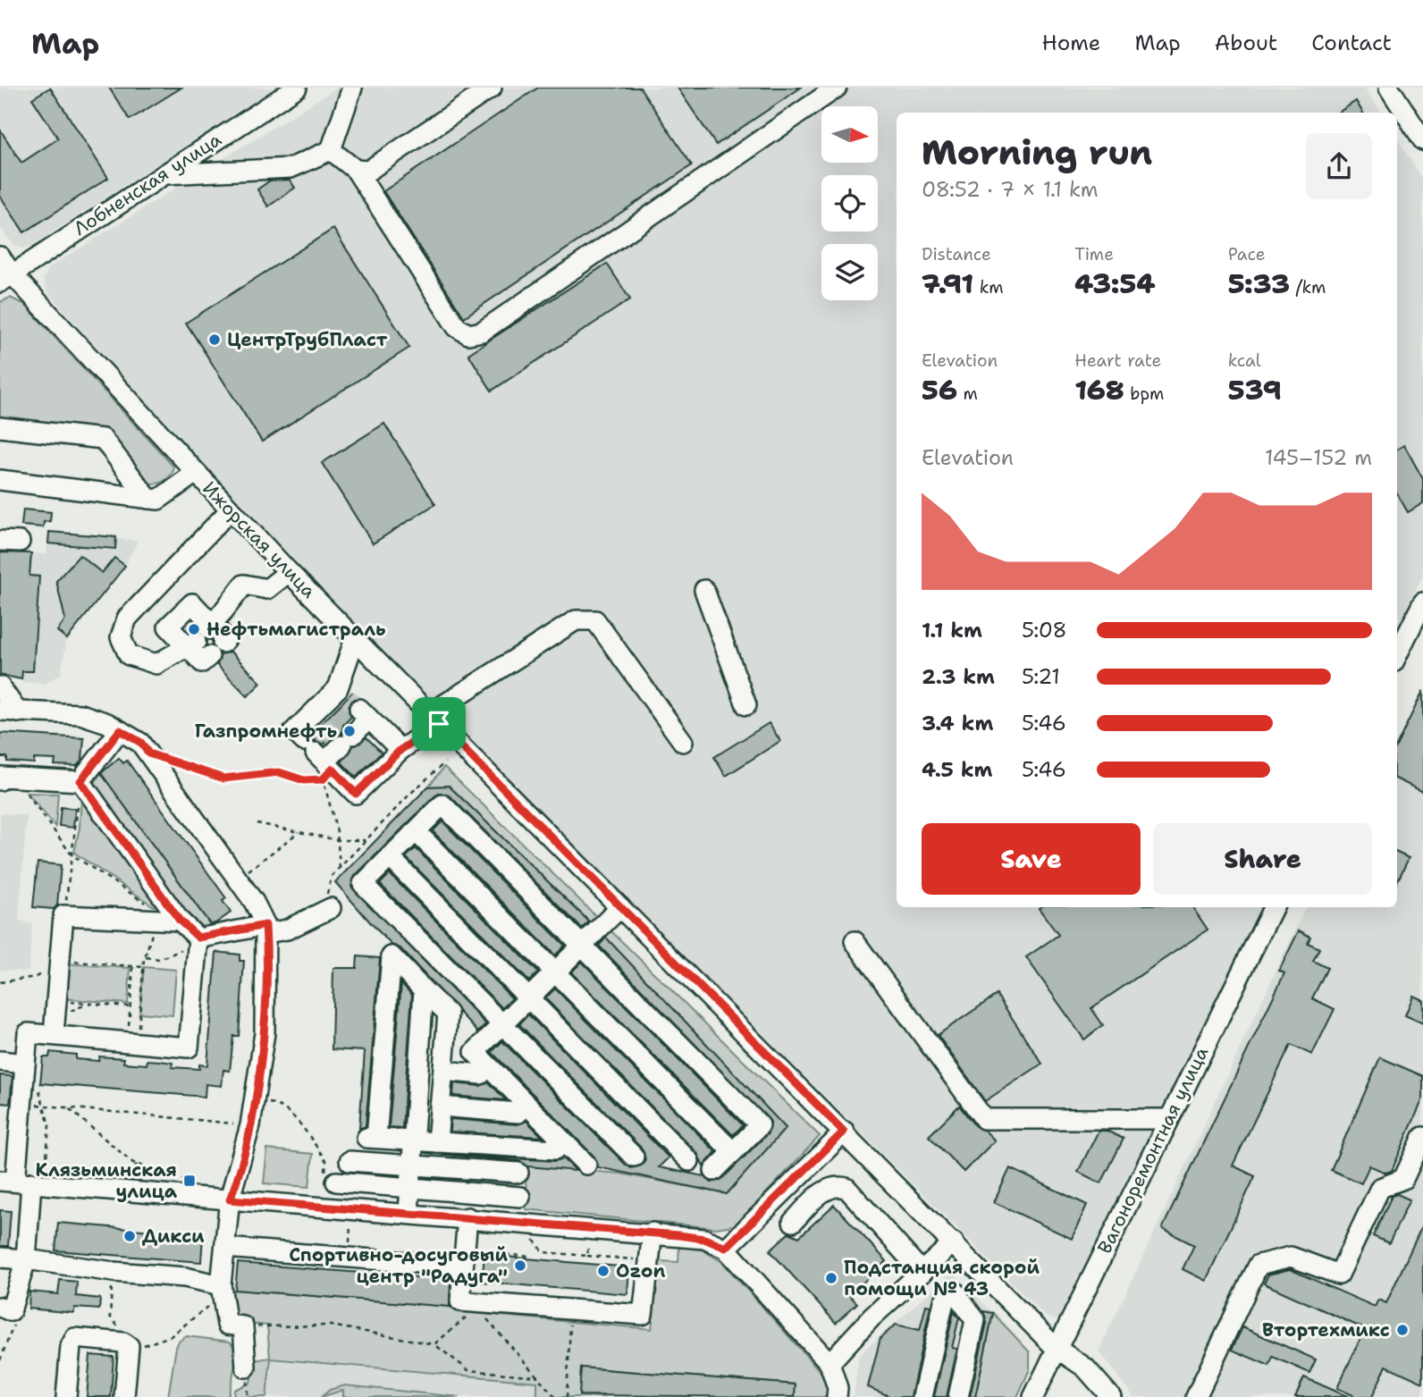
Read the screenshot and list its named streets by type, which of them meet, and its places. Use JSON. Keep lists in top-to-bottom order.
{
  "streets": {
    "street": ["Лобненская улица", "Ижорская улица", "Вагоноремонтная улица"]
  },
  "crossings": [
    ["Лобненская улица", "Ижорская улица"],
    ["Ижорская улица", "Вагоноремонтная улица"]
  ],
  "places": {
    "other": [
      "ЦентрТрубПласт",
      "Нефтьмагистраль",
      "Газпромнефть",
      "Дикси",
      "Спортивно-досуговый центр \"Радуга\"",
      "Ozon",
      "Подстанция скорой помощи № 43",
      "Втортехмикс"
    ],
    "transit": ["Клязьминская улица"]
  },
  "north": "right",
  "page": {
    "header": "Map",
    "nav": [
      "Home",
      "Map",
      "About",
      "Contact"
    ],
    "heading": ["Morning run", "08:52 · 7 × 1.1 km"],
    "stats": [
      ["Distance", "7.91 km"],
      ["Time", "43:54"],
      ["Pace", "5:33 /km"],
      ["Elevation", "56 m"],
      ["Heart rate", "168 bpm"],
      ["kcal", "539"]
    ],
    "chart": ["Elevation", "145–152 m"],
    "list": [
      {
        "name": "1.1 km",
        "note": "5:08"
      },
      {
        "name": "2.3 km",
        "note": "5:21"
      },
      {
        "name": "3.4 km",
        "note": "5:46"
      },
      {
        "name": "4.5 km",
        "note": "5:46"
      }
    ],
    "buttons": ["Save", "Share"]
  }
}
